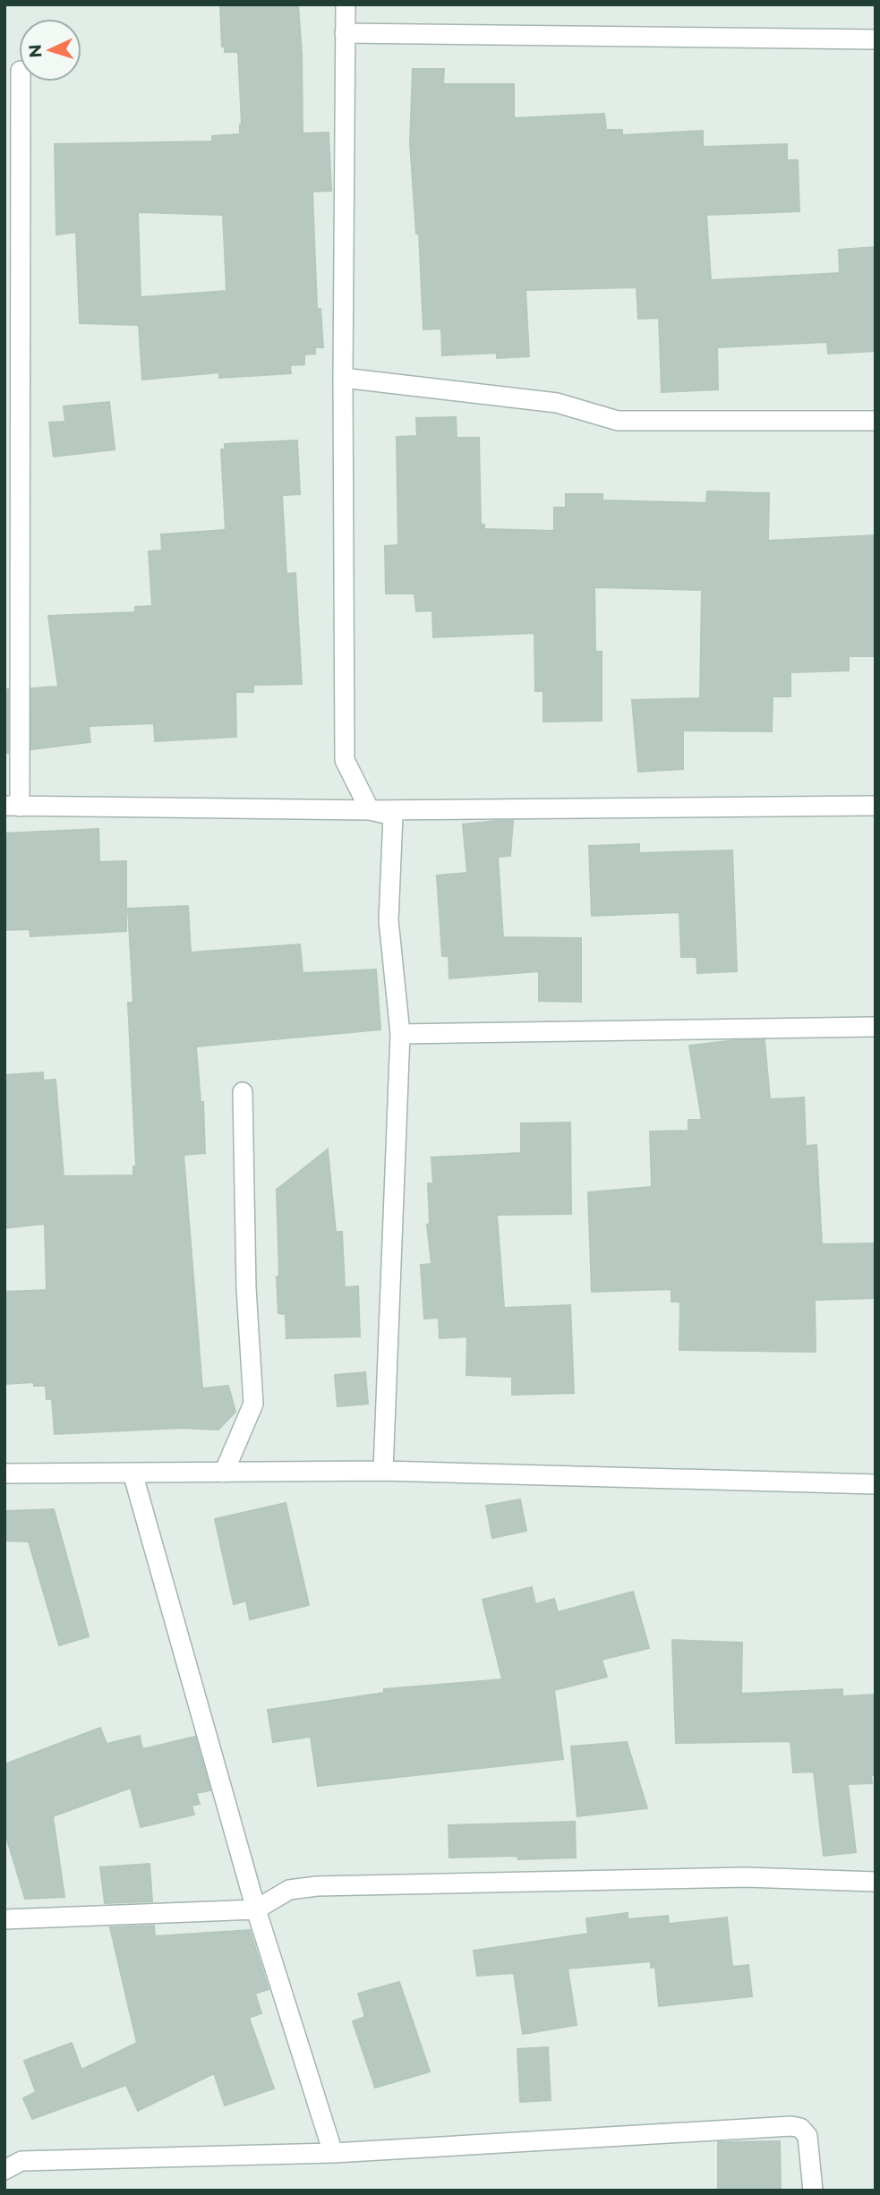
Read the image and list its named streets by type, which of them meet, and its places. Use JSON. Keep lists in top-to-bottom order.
{
  "north": "left"
}
